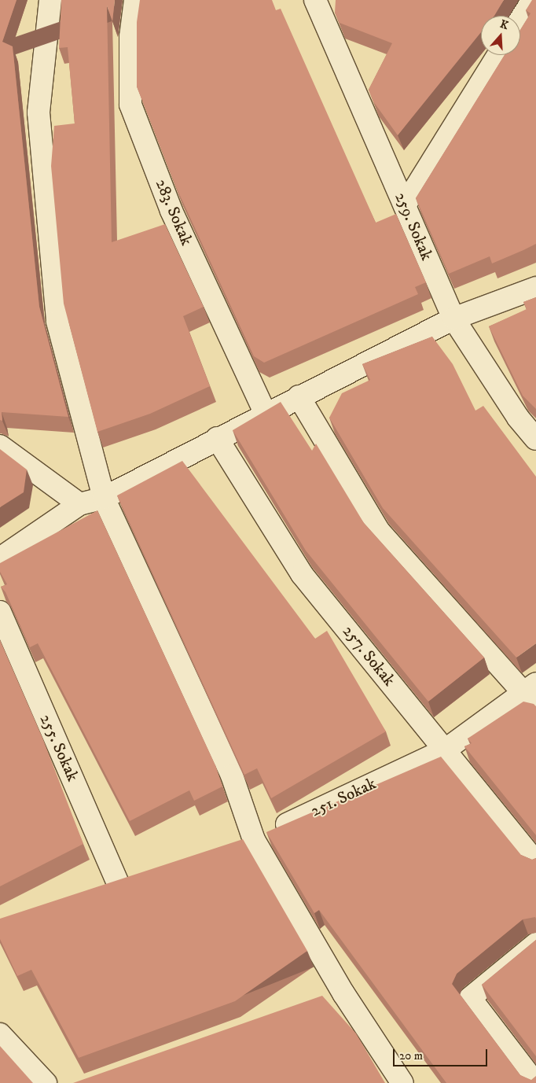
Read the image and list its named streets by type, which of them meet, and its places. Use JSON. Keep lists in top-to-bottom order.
{
  "streets": {
    "street": [
      "283. Sokak",
      "259. Sokak",
      "257. Sokak",
      "255. Sokak",
      "251. Sokak"
    ]
  },
  "crossings": [
    ["257. Sokak", "251. Sokak"]
  ],
  "scale_bar": "20 m",
  "north": "top"
}
